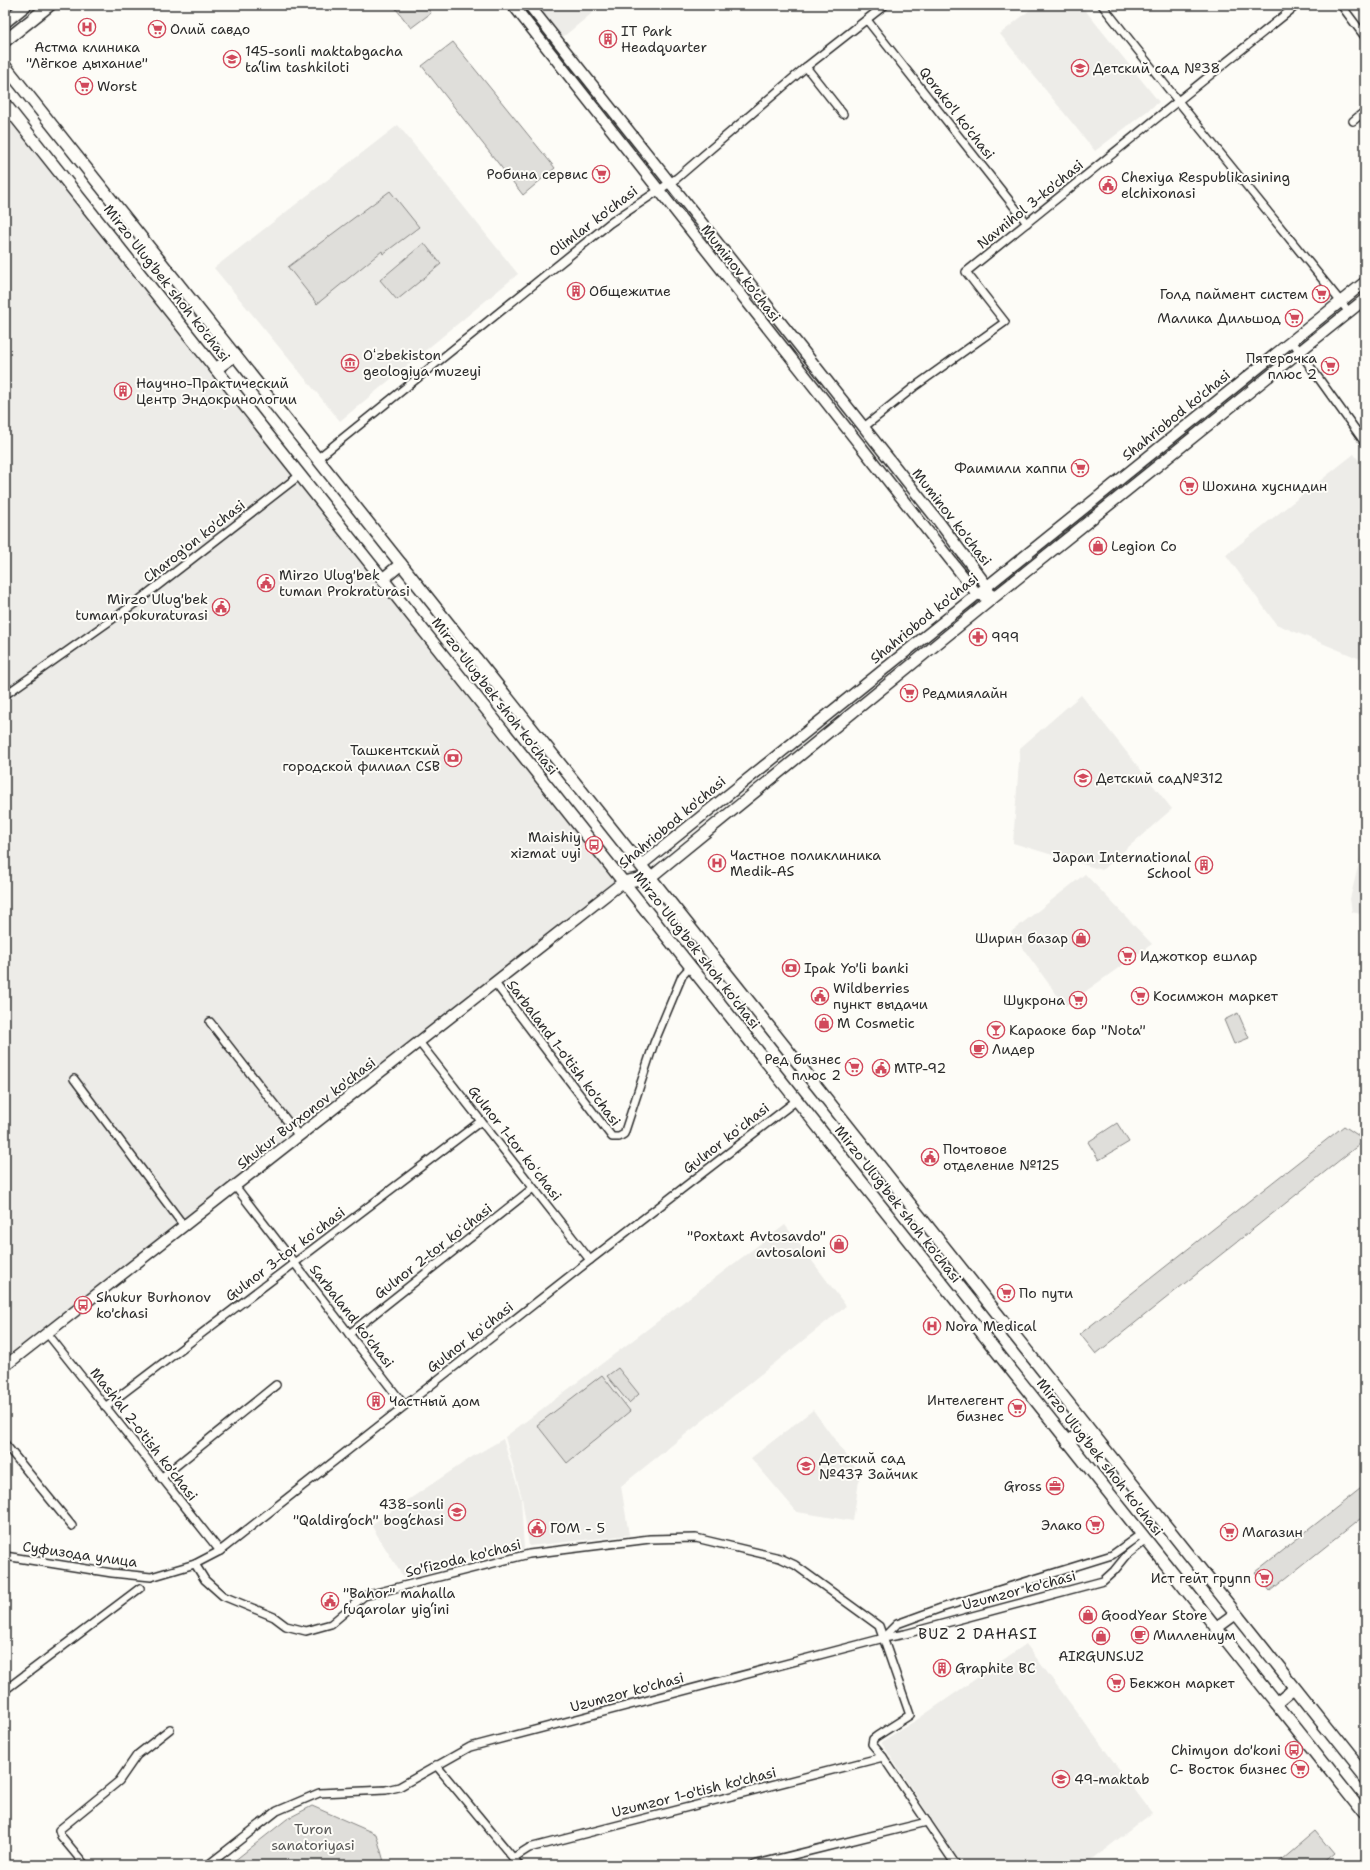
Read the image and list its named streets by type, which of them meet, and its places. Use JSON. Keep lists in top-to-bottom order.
{
  "streets": {
    "main road": [
      "Muminov ko'chasi",
      "Mirzo Ulug'bek shoh ko'chasi",
      "Shahriobod ko'chasi",
      "Shukur Burxonov ko'chasi"
    ],
    "street": [
      "Qorako'l ko'chasi",
      "Navnihol 3-ko'chasi",
      "Olimlar ko'chasi",
      "Charog'on ko'chasi",
      "Sarbaland 1-o'tish ko'chasi",
      "Gulnor koʻchasi",
      "Gulnor 1-tor koʻchasi",
      "Gulnor 2-tor koʻchasi",
      "Gulnor 3-tor koʻchasi",
      "Sarbaland ko'chasi",
      "Mash'al 2-o'tish ko'chasi",
      "Суфизода улица",
      "So'fizoda ko'chasi",
      "Uzumzor ko'chasi",
      "Uzumzor 1-o'tish ko'chasi"
    ]
  },
  "crossings": [
    ["Qorako'l ko'chasi", "Navnihol 3-ko'chasi"],
    ["Qorako'l ko'chasi", "Olimlar ko'chasi"],
    ["Navnihol 3-ko'chasi", "Muminov ko'chasi"],
    ["Olimlar ko'chasi", "Muminov ko'chasi"],
    ["Olimlar ko'chasi", "Mirzo Ulug'bek shoh ko'chasi"],
    ["Muminov ko'chasi", "Shahriobod ko'chasi"],
    ["Mirzo Ulug'bek shoh ko'chasi", "Shahriobod ko'chasi"],
    ["Mirzo Ulug'bek shoh ko'chasi", "Charog'on ko'chasi"],
    ["Mirzo Ulug'bek shoh ko'chasi", "Sarbaland 1-o'tish ko'chasi"],
    ["Mirzo Ulug'bek shoh ko'chasi", "Shukur Burxonov ko'chasi"],
    ["Mirzo Ulug'bek shoh ko'chasi", "Gulnor koʻchasi"],
    ["Mirzo Ulug'bek shoh ko'chasi", "Uzumzor ko'chasi"],
    ["Shahriobod ko'chasi", "Shukur Burxonov ko'chasi"],
    ["Sarbaland 1-o'tish ko'chasi", "Shukur Burxonov ko'chasi"],
    ["Shukur Burxonov ko'chasi", "Gulnor 1-tor koʻchasi"],
    ["Shukur Burxonov ko'chasi", "Sarbaland ko'chasi"],
    ["Shukur Burxonov ko'chasi", "Mash'al 2-o'tish ko'chasi"],
    ["Gulnor koʻchasi", "Gulnor 1-tor koʻchasi"],
    ["Gulnor koʻchasi", "Sarbaland ko'chasi"],
    ["Gulnor koʻchasi", "Mash'al 2-o'tish ko'chasi"],
    ["Gulnor koʻchasi", "Суфизода улица"],
    ["Gulnor koʻchasi", "So'fizoda ko'chasi"],
    ["Gulnor 1-tor koʻchasi", "Gulnor 2-tor koʻchasi"],
    ["Gulnor 1-tor koʻchasi", "Gulnor 3-tor koʻchasi"],
    ["Gulnor 2-tor koʻchasi", "Sarbaland ko'chasi"],
    ["Gulnor 3-tor koʻchasi", "Sarbaland ko'chasi"],
    ["Gulnor 3-tor koʻchasi", "Mash'al 2-o'tish ko'chasi"],
    ["So'fizoda ko'chasi", "Uzumzor ko'chasi"],
    ["So'fizoda ko'chasi", "Uzumzor 1-o'tish ko'chasi"]
  ],
  "districts": ["BUZ 2 DAHASI"],
  "parks": ["Turon sanatoriyasi"],
  "places": {
    "hospital": ["Астма клиника \"Лёгкое дыхание\"", "Частное поликлиника Medik-AS", "Nora Medical"],
    "supermarket": [
      "Олий савдо",
      "Worst",
      "Робина сервис",
      "Голд паймент систем",
      "Малика Дильшод",
      "Пятерочка плюс 2",
      "Фаимили хаппи",
      "Шохина хуснидин",
      "Редмиялайн",
      "Иджоткор ешлар",
      "Косимжон маркет",
      "Шукрона",
      "Ред бизнес плюс 2",
      "По пути",
      "Интелегент бизнес",
      "Элако",
      "Магазин",
      "Ист гейт групп",
      "Бекжон маркет",
      "С- Восток бизнес"
    ],
    "building": [
      "IT Park Headquarter",
      "Общежитие",
      "Научно-Практический Центр Эндокринологии",
      "Japan International School",
      "Частный дом",
      "Graphite BC"
    ],
    "school or university": [
      "145-sonli maktabgacha ta‘lim tashkiloti",
      "Детский сад №38",
      "Детский сад№312",
      "Детский сад №437 Зайчик",
      "438-sonli \"Qaldirg‘och\" bog‘chasi",
      "49-maktab"
    ],
    "public building": [
      "Chexiya Respublikasining elchixonasi",
      "Mirzo Ulug'bek tuman Prokraturasi",
      "Mirzo Ulug'bek tuman pokuraturasi",
      "Wildberries пункт выдачи",
      "MTP-92",
      "Почтовое отделение №125",
      "ГОМ - 5",
      "\"Bahor\" mahalla fuqarolar yig‘ini"
    ],
    "museum": ["Oʻzbekiston geologiya muzeyi"],
    "shop": [
      "Legion Co",
      "Ширин базар",
      "M Cosmetic",
      "\"Poxtaxt Avtosavdo\" avtosaloni",
      "GoodYear Store",
      "AIRGUNS.UZ"
    ],
    "pharmacy": ["999"],
    "bank": ["Ташкентский городской филиал CSB", "Ipak Yo'li banki"],
    "bus stop": ["Maishiy xizmat uyi", "Shukur Burhonov ko'chasi", "Chimyon do'koni"],
    "bar": ["Караоке бар \"Nota\""],
    "cafe": ["Лидер", "Миллениум"],
    "office": ["Gross"]
  }
}
